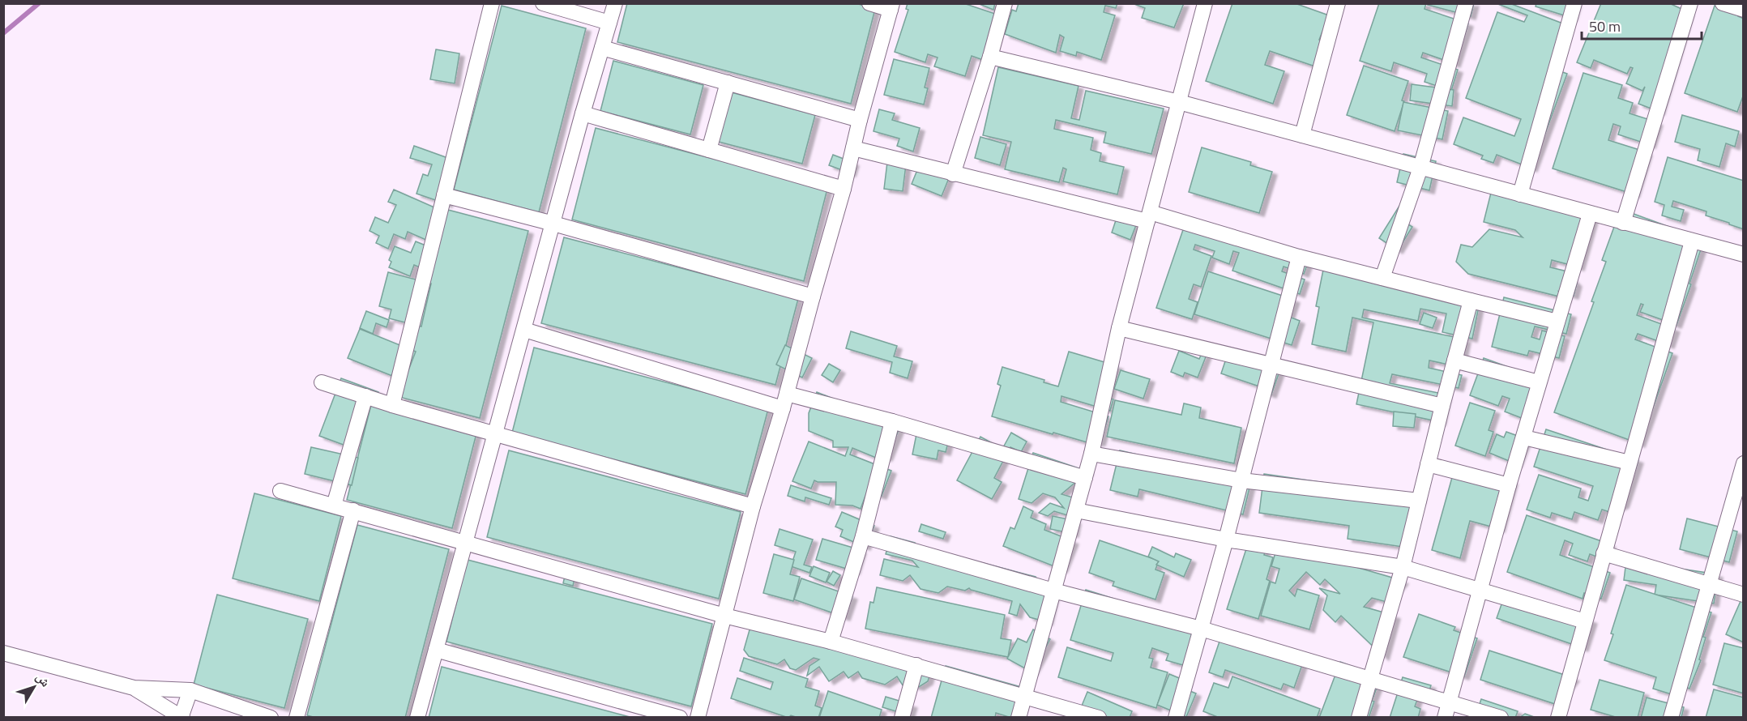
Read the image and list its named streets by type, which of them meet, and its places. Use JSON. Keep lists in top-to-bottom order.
{
  "scale_bar": "50 m",
  "north": "top right"
}
